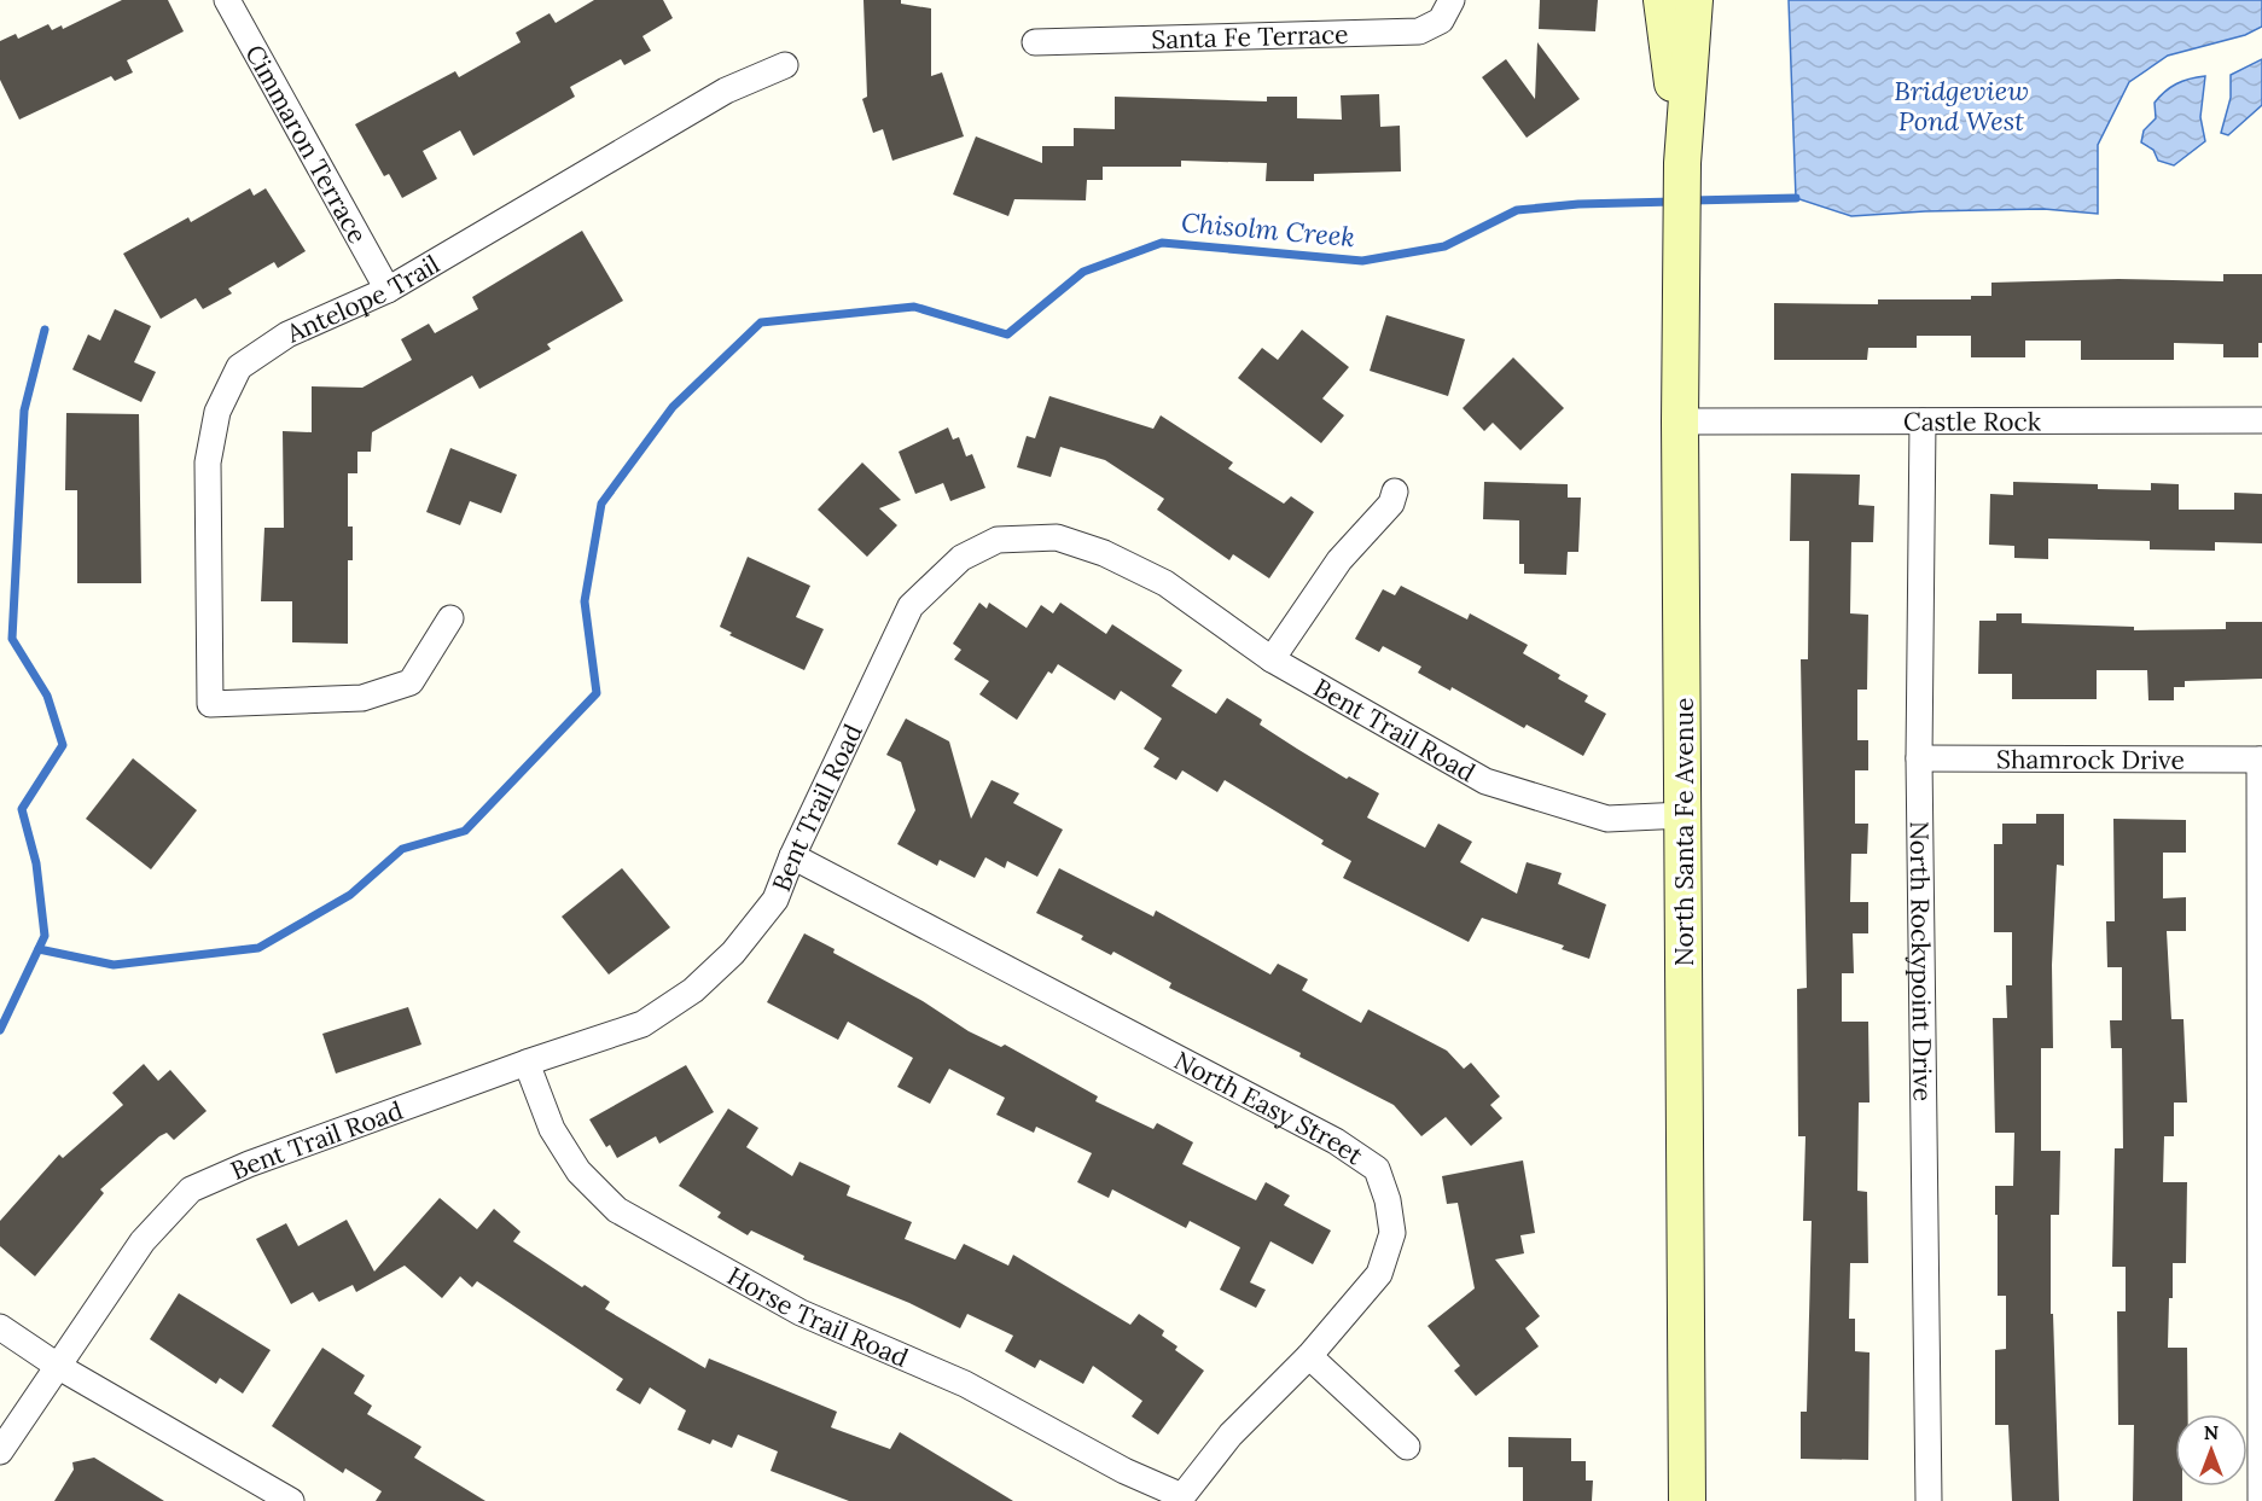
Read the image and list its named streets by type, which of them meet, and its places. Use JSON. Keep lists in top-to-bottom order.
{
  "streets": {
    "main road": ["North Santa Fe Avenue"],
    "street": [
      "Santa Fe Terrace",
      "Cimmaron Terrace",
      "Antelope Trail",
      "Castle Rock",
      "Bent Trail Road",
      "Shamrock Drive",
      "North Rockypoint Drive",
      "North Easy Street",
      "Horse Trail Road"
    ]
  },
  "crossings": [
    ["Cimmaron Terrace", "Antelope Trail"],
    ["Castle Rock", "North Santa Fe Avenue"],
    ["Castle Rock", "North Rockypoint Drive"],
    ["Bent Trail Road", "North Santa Fe Avenue"],
    ["Bent Trail Road", "North Easy Street"],
    ["Bent Trail Road", "Horse Trail Road"],
    ["Shamrock Drive", "North Rockypoint Drive"],
    ["North Easy Street", "Horse Trail Road"]
  ],
  "water": ["Bridgeview Pond West", "Chisolm Creek"],
  "north": "top"
}
